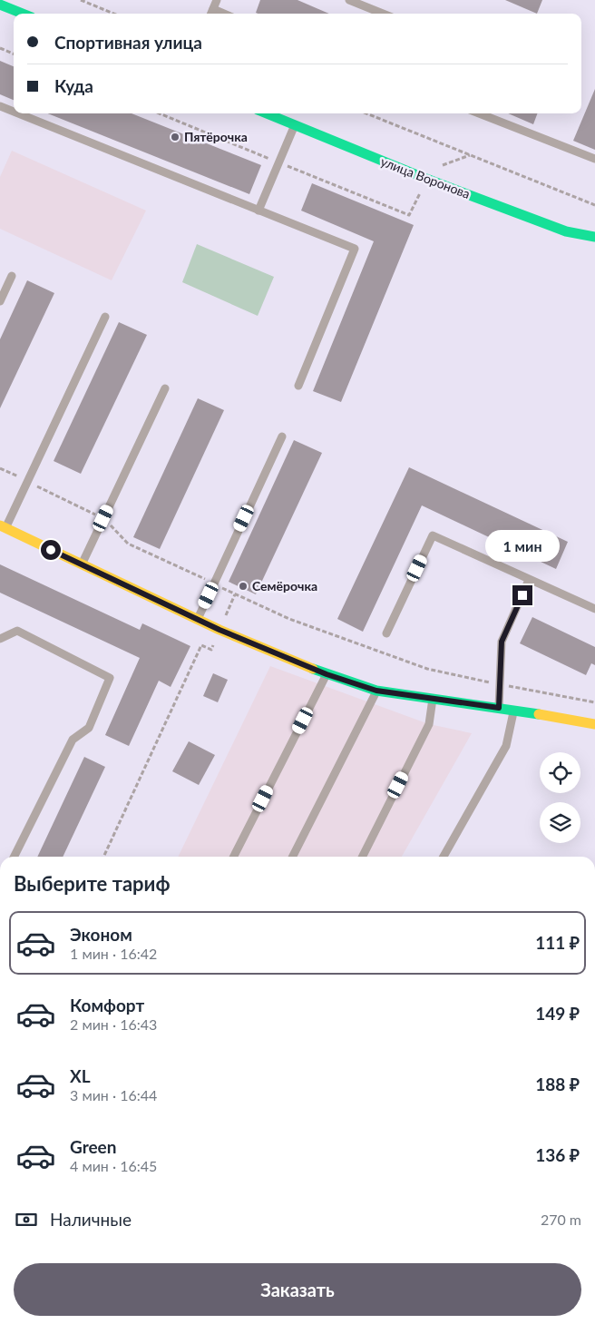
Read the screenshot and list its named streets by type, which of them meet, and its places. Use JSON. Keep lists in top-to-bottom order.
{
  "streets": {
    "street": ["улица Воронова"]
  },
  "places": ["Пятёрочка", "Семёрочка"],
  "page": {
    "banner": ["Спортивная улица", "Куда"],
    "bubble": "1 мин",
    "heading": "Выберите тариф",
    "list": [
      {
        "name": "Эконом",
        "note": "1 мин · 16:42",
        "value": "111 ₽"
      },
      {
        "name": "Комфорт",
        "note": "2 мин · 16:43",
        "value": "149 ₽"
      },
      {
        "name": "XL",
        "note": "3 мин · 16:44",
        "value": "188 ₽"
      },
      {
        "name": "Green",
        "note": "4 мин · 16:45",
        "value": "136 ₽"
      }
    ],
    "pay": ["Наличные", "270 m"],
    "buttons": "Заказать"
  }
}
